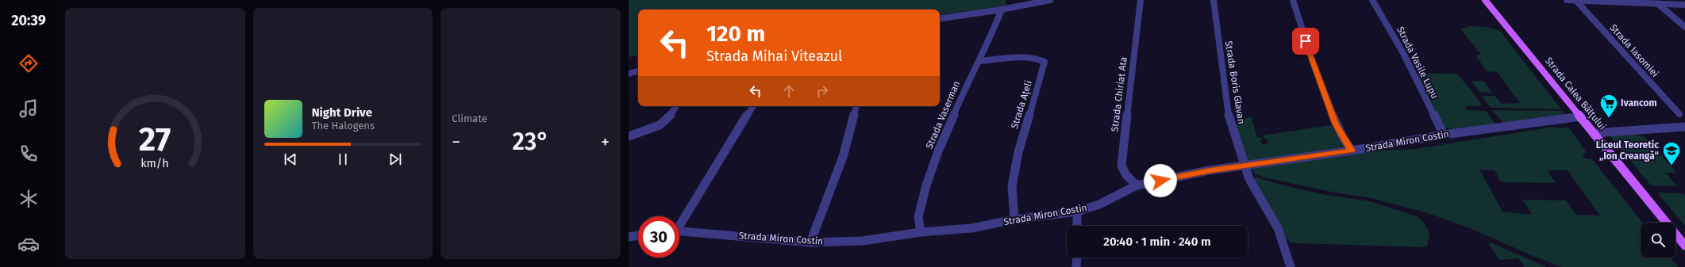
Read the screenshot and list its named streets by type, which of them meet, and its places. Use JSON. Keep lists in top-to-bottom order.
{
  "streets": {
    "main road": ["Strada Calea Bălțului"],
    "street": [
      "Strada Iasomiei",
      "Strada Vasile Lupu",
      "Strada Boris Glavan",
      "Strada Chiriat Ata",
      "Strada Ațeli",
      "Strada Vaserman",
      "Strada Miron Costin"
    ]
  },
  "crossings": [
    ["Strada Vasile Lupu", "Strada Miron Costin"],
    ["Strada Boris Glavan", "Strada Miron Costin"],
    ["Strada Calea Bălțului", "Strada Miron Costin"],
    ["Strada Chiriat Ata", "Strada Miron Costin"],
    ["Strada Ațeli", "Strada Vaserman"],
    ["Strada Ațeli", "Strada Miron Costin"],
    ["Strada Vaserman", "Strada Miron Costin"]
  ],
  "places": {
    "supermarket": ["Ivancom"],
    "school or university": ["Liceul Teoretic „Ion Creangă“"]
  },
  "page": {
    "tabs": "20:39",
    "tile": "Climate",
    "turn": ["120 m", "Strada Mihai Viteazul"],
    "song": ["Night Drive", "The Halogens"],
    "heat": ["−", "23°", "+"],
    "limit": "30",
    "trip": "20:40 · 1 min · 240 m",
    "gauge": ["27", "km/h"]
  }
}
